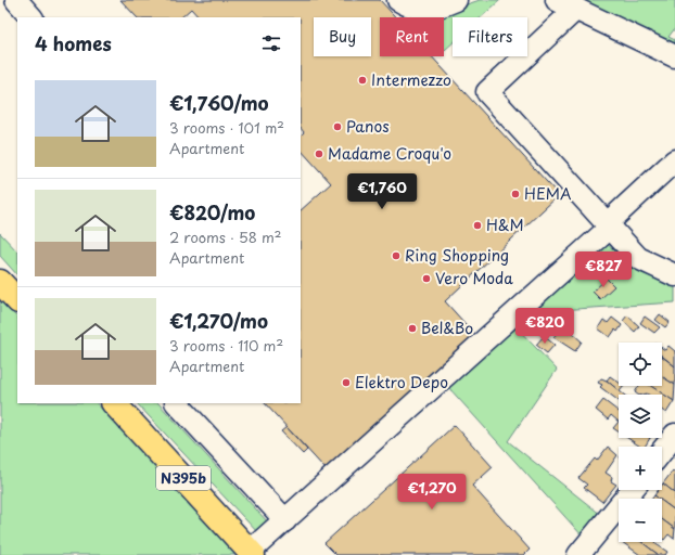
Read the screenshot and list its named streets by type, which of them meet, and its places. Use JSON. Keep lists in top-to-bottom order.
{
  "streets": {
    "main road": ["N395b"]
  },
  "places": [
    "Intermezzo",
    "Panos",
    "Madame Croqu'o",
    "HEMA",
    "H&M",
    "Ring Shopping",
    "Vero Moda",
    "Bel&Bo",
    "Elektro Depo"
  ],
  "page": {
    "chip": ["Buy", "Rent", "Filters"],
    "heading": "4 homes",
    "list": [
      {
        "name": "€1,760/mo",
        "note": "3 rooms · 101 m² · Apartment"
      },
      {
        "name": "€820/mo",
        "note": "2 rooms · 58 m² · Apartment"
      },
      {
        "name": "€1,270/mo",
        "note": "3 rooms · 110 m² · Apartment"
      }
    ],
    "price": [
      "€1,760",
      "€827",
      "€820",
      "€1,270"
    ],
    "map_buttons": ["+", "−"]
  }
}
